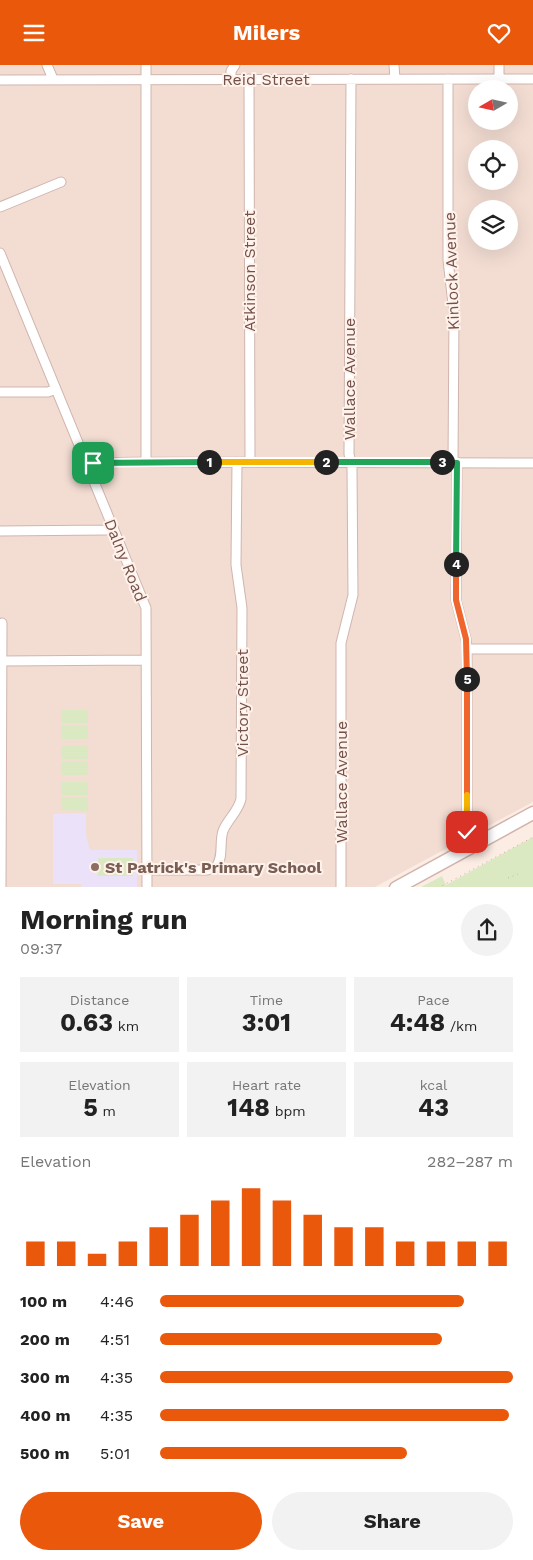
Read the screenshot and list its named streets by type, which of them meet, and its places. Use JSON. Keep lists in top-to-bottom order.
{
  "streets": {
    "street": [
      "Reid Street",
      "Atkinson Street",
      "Kinlock Avenue",
      "Wallace Avenue",
      "Dalny Road",
      "Victory Street"
    ]
  },
  "crossings": [
    ["Reid Street", "Atkinson Street"],
    ["Reid Street", "Kinlock Avenue"],
    ["Reid Street", "Wallace Avenue"],
    ["Dalny Road", "Victory Street"]
  ],
  "places": ["St Patrick's Primary School"],
  "north": "left",
  "page": {
    "header": "Milers",
    "pins": [
      "1",
      "2",
      "3",
      "4",
      "5"
    ],
    "heading": ["Morning run", "09:37"],
    "stats": [
      ["Distance", "0.63 km"],
      ["Time", "3:01"],
      ["Pace", "4:48 /km"],
      ["Elevation", "5 m"],
      ["Heart rate", "148 bpm"],
      ["kcal", "43"]
    ],
    "chart": ["Elevation", "282–287 m"],
    "list": [
      {
        "name": "100 m",
        "note": "4:46"
      },
      {
        "name": "200 m",
        "note": "4:51"
      },
      {
        "name": "300 m",
        "note": "4:35"
      },
      {
        "name": "400 m",
        "note": "4:35"
      },
      {
        "name": "500 m",
        "note": "5:01"
      }
    ],
    "buttons": ["Save", "Share"]
  }
}
